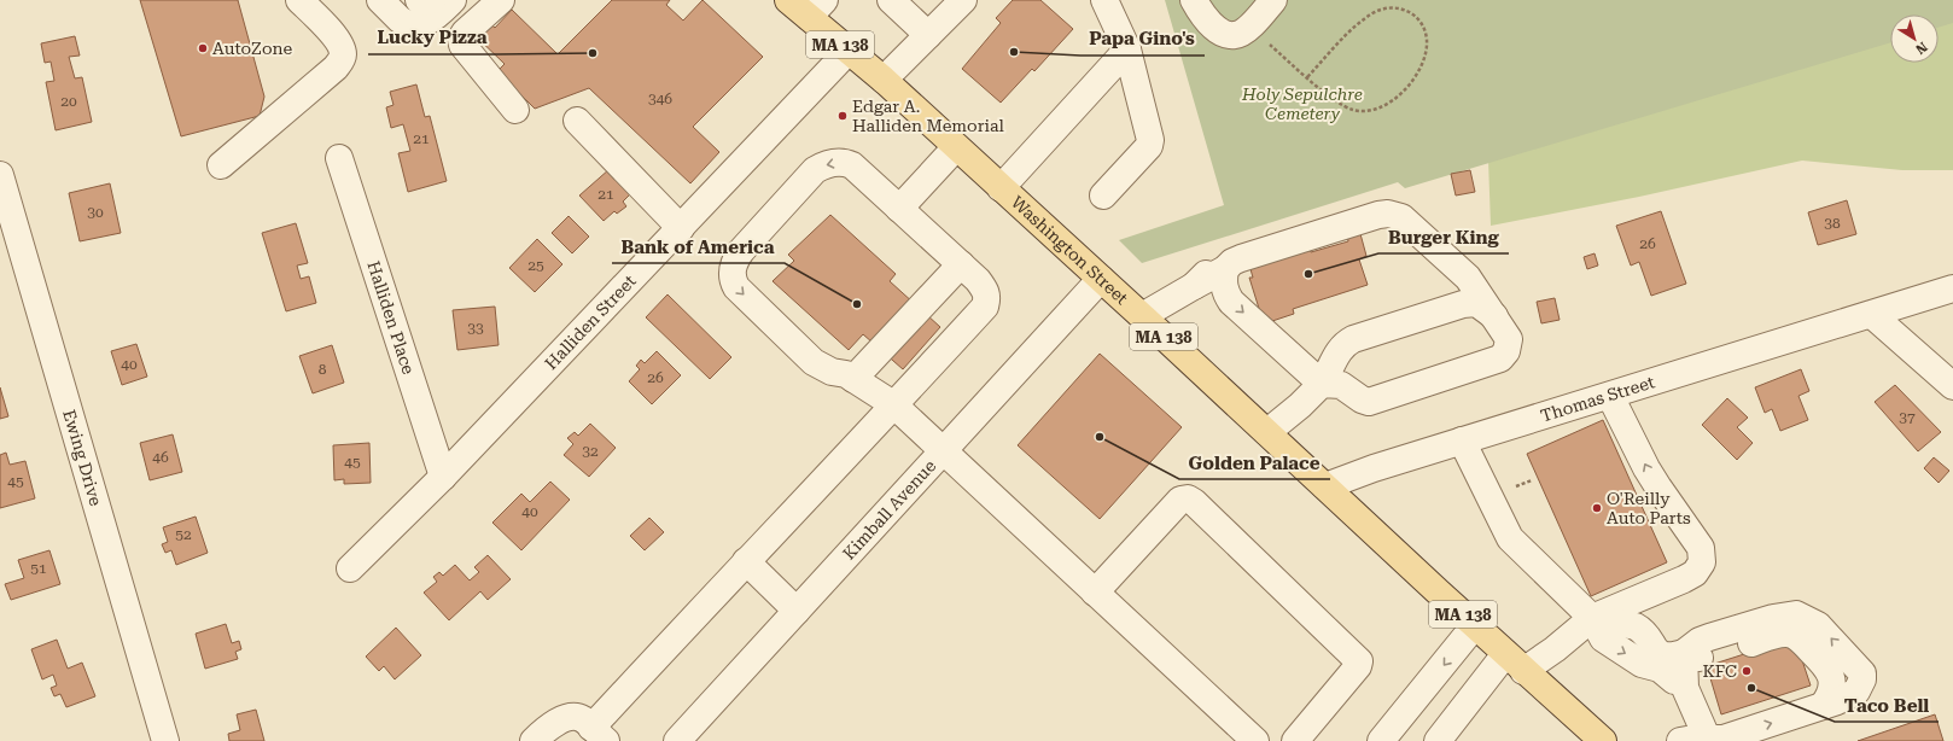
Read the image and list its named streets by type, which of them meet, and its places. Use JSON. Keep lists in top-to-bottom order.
{
  "streets": {
    "main road": ["MA 138", "Washington Street"],
    "street": [
      "Halliden Place",
      "Halliden Street",
      "Thomas Street",
      "Ewing Drive",
      "Kimball Avenue"
    ]
  },
  "crossings": [
    ["Washington Street", "Halliden Street"],
    ["Washington Street", "Thomas Street"],
    ["Washington Street", "Kimball Avenue"],
    ["Halliden Place", "Halliden Street"]
  ],
  "parks": ["Holy Sepulchre Cemetery"],
  "places": [
    "AutoZone",
    "Papa Gino's",
    "Lucky Pizza",
    "Edgar A. Halliden Memorial",
    "Burger King",
    "Bank of America",
    "Golden Palace",
    "O'Reilly Auto Parts",
    "KFC",
    "Taco Bell"
  ],
  "house_numbers": [
    "346",
    "20",
    "21",
    "21",
    "30",
    "38",
    "26",
    "25",
    "33",
    "40",
    "8",
    "26",
    "37",
    "32",
    "46",
    "45",
    "45",
    "40",
    "52",
    "51"
  ],
  "north": "bottom right"
}
